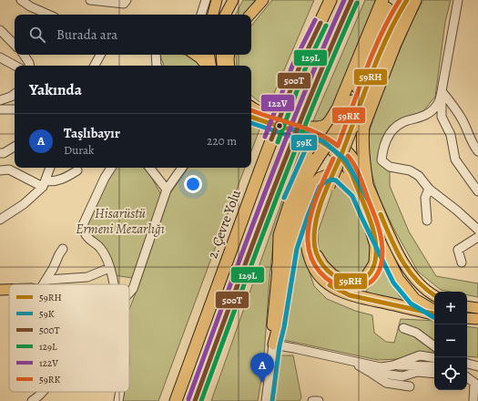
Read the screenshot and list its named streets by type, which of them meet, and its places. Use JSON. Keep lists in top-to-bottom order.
{
  "streets": {
    "highway": ["2. Çevre Yolu"]
  },
  "parks": ["Hisarüstü Ermeni Mezarlığı"],
  "lines": [
    "transit line 59RH",
    "transit line 500T",
    "transit line 122V",
    "transit line 59RK",
    "transit line 129L",
    "transit line 59K"
  ],
  "legend": [
    "59RH",
    "59K",
    "500T",
    "129L",
    "122V",
    "59RK"
  ],
  "page": {
    "search": "Burada ara",
    "heading": "Yakında",
    "list": [
      {
        "mark": "A",
        "name": "Taşlıbayır",
        "note": "Durak",
        "value": "220 m"
      }
    ],
    "map_buttons": ["+", "−"],
    "pins": "A"
  }
}
